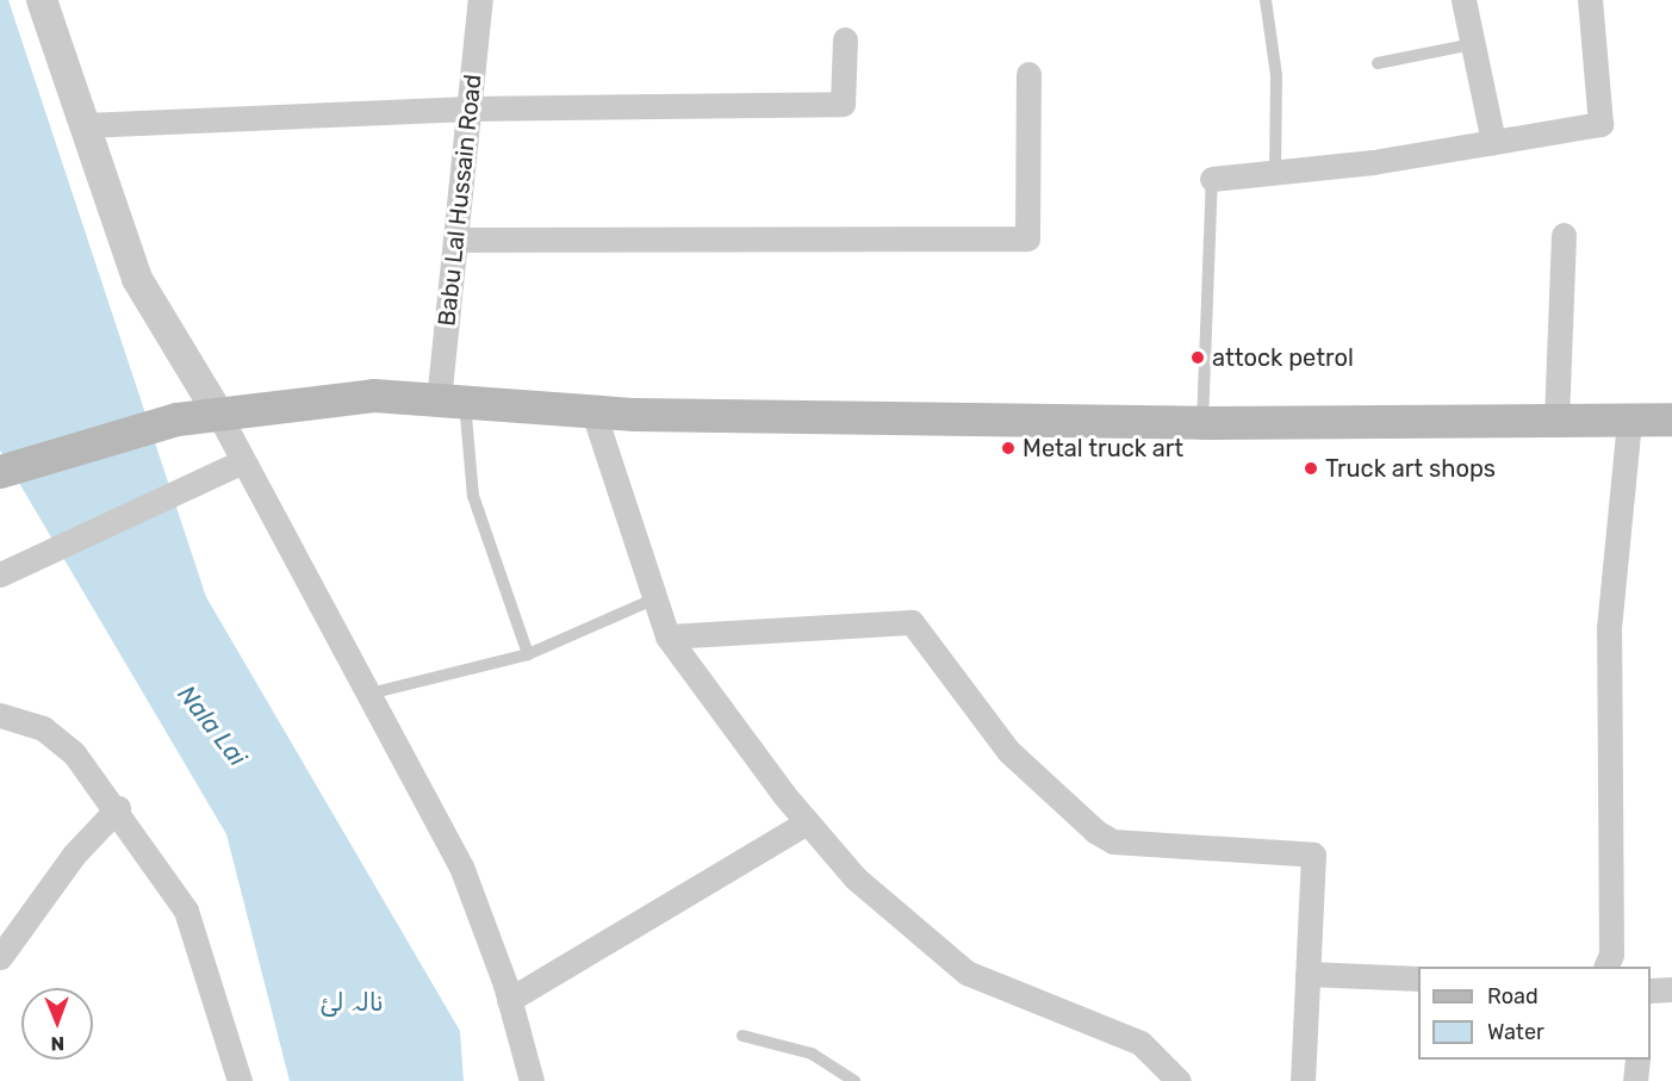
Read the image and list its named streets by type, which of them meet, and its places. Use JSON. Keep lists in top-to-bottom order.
{
  "streets": {
    "street": ["Babu Lal Hussain Road"]
  },
  "water": ["Nala Lai", "نالہ لئ"],
  "places": ["attock petrol", "Metal truck art", "Truck art shops"],
  "legend": ["Road", "Water"],
  "north": "bottom"
}
